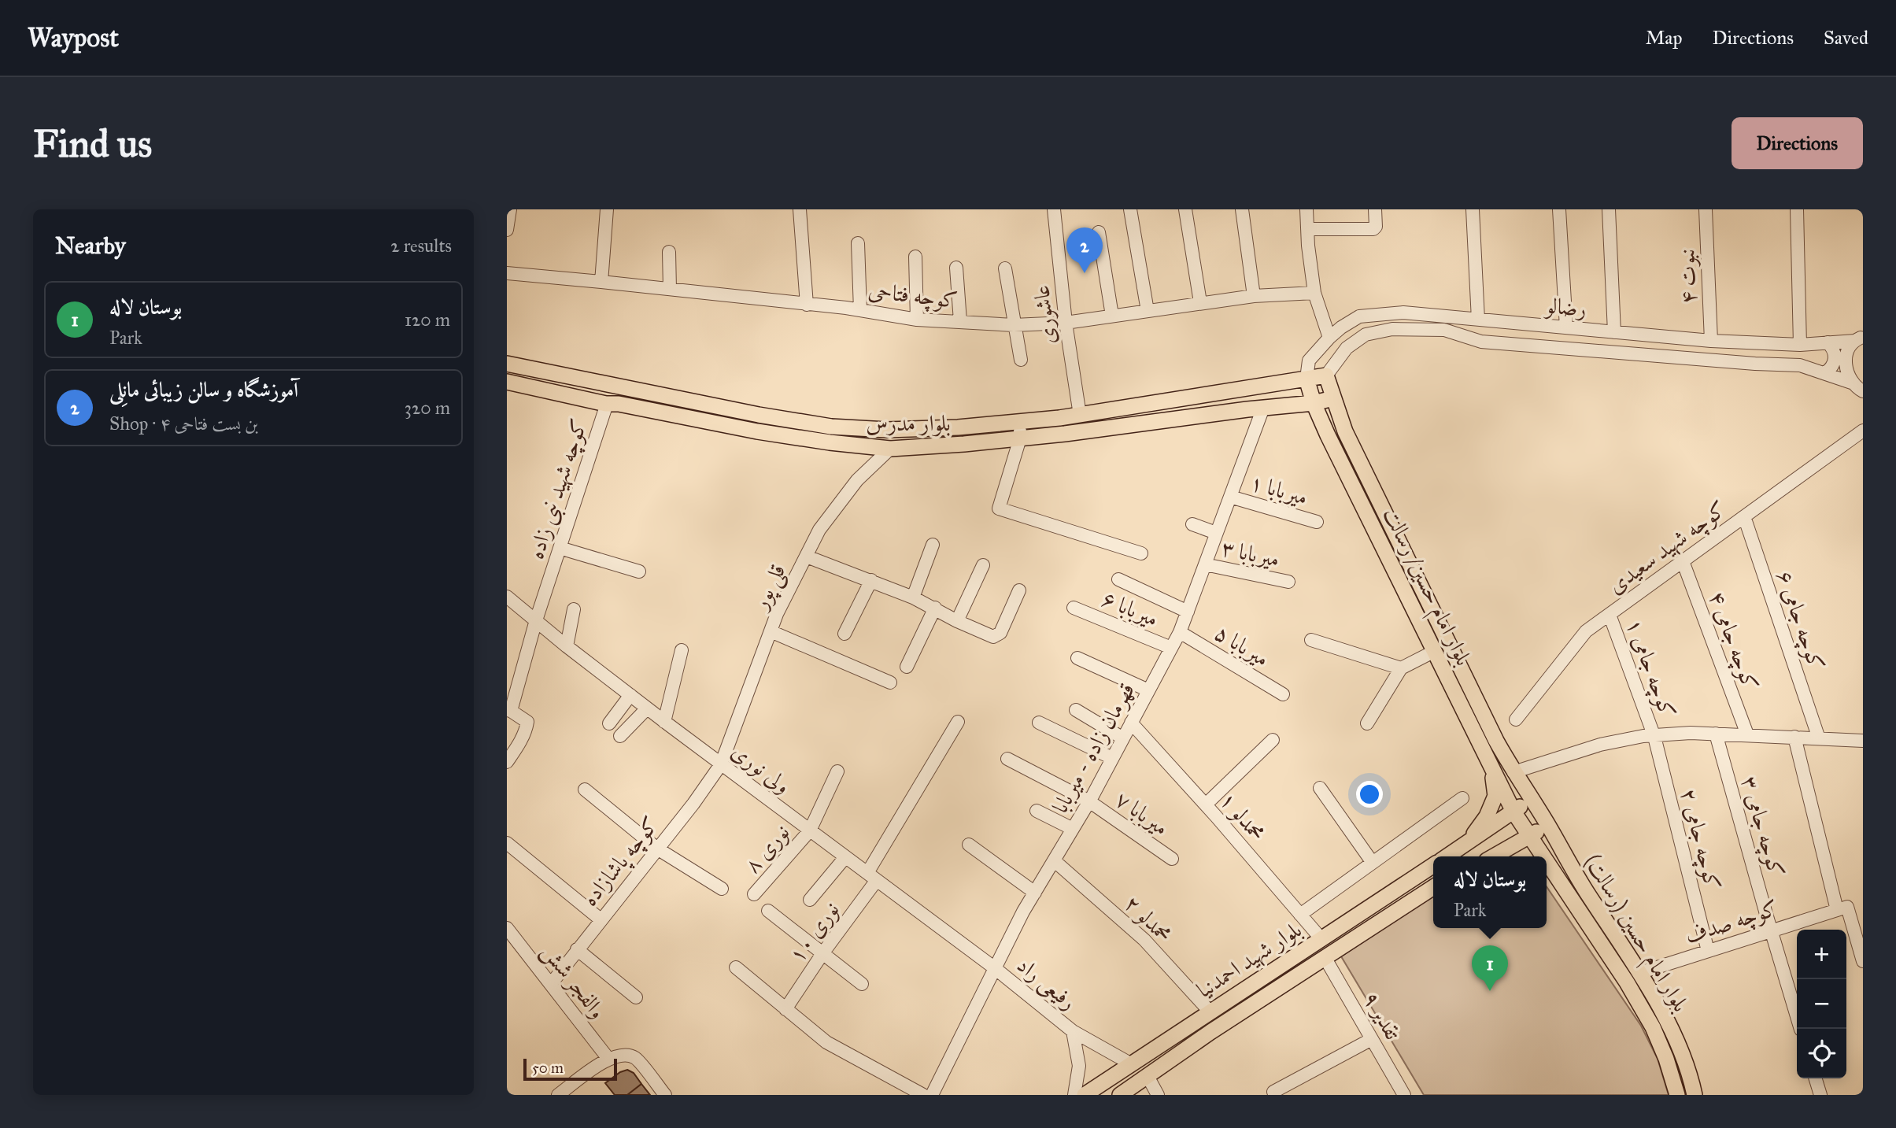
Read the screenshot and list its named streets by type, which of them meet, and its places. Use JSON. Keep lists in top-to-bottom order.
{
  "streets": {
    "main road": [
      "بلوار مدرس",
      "بلوار امام حسین/ رسالت",
      "بلوار امام حسین (رسالت)",
      "بلوار شهید احمدنیا"
    ],
    "street": [
      "نبوت ۴",
      "کوچه فتاحی",
      "رضالو",
      "عاشوری",
      "کوچه شهید نبی زاده",
      "میربابا ۱",
      "کوچه شهید سعیدی",
      "میربابا ۳",
      "قلی پور",
      "میربابا ۶",
      "کوچه جامی ۶",
      "کوچه جامی ۴",
      "میربابا ۵",
      "کوچه جامی ۱",
      "قهرمان زاده - میربابا",
      "ولی نوری",
      "میربابا ۷",
      "محمدلو ۱",
      "کوچه جامی ۳",
      "کوچه جامی ۲",
      "نوری ۸",
      "کوچه پاشازاده",
      "محمدلو ۲",
      "کوچه صدف",
      "نوری ۱۰",
      "والفجر شش",
      "رفیعی راد",
      "۹ تقدیر"
    ]
  },
  "crossings": [
    ["نبوت ۴", "رضالو"],
    ["کوچه فتاحی", "عاشوری"],
    ["رضالو", "بلوار مدرس"],
    ["رضالو", "بلوار امام حسین/ رسالت"],
    ["عاشوری", "بلوار مدرس"],
    ["بلوار مدرس", "کوچه شهید نبی زاده"],
    ["بلوار مدرس", "قلی پور"],
    ["بلوار مدرس", "بلوار امام حسین/ رسالت"],
    ["بلوار مدرس", "قهرمان زاده - میربابا"],
    ["کوچه شهید نبی زاده", "ولی نوری"],
    ["میربابا ۱", "قهرمان زاده - میربابا"],
    ["کوچه شهید سعیدی", "کوچه جامی ۶"],
    ["کوچه شهید سعیدی", "کوچه جامی ۴"],
    ["کوچه شهید سعیدی", "کوچه جامی ۱"],
    ["میربابا ۳", "قهرمان زاده - میربابا"],
    ["قلی پور", "ولی نوری"],
    ["قلی پور", "کوچه پاشازاده"],
    ["بلوار امام حسین/ رسالت", "بلوار امام حسین (رسالت)"],
    ["بلوار امام حسین/ رسالت", "بلوار شهید احمدنیا"],
    ["میربابا ۶", "قهرمان زاده - میربابا"],
    ["میربابا ۵", "قهرمان زاده - میربابا"],
    ["کوچه جامی ۱", "کوچه جامی ۲"],
    ["قهرمان زاده - میربابا", "ولی نوری"],
    ["قهرمان زاده - میربابا", "میربابا ۷"],
    ["قهرمان زاده - میربابا", "محمدلو ۱"],
    ["قهرمان زاده - میربابا", "محمدلو ۲"],
    ["قهرمان زاده - میربابا", "رفیعی راد"],
    ["ولی نوری", "نوری ۸"],
    ["ولی نوری", "کوچه پاشازاده"],
    ["ولی نوری", "نوری ۱۰"],
    ["ولی نوری", "رفیعی راد"],
    ["محمدلو ۱", "بلوار شهید احمدنیا"],
    ["کوچه جامی ۳", "کوچه صدف"],
    ["کوچه جامی ۲", "کوچه صدف"],
    ["کوچه پاشازاده", "والفجر شش"],
    ["محمدلو ۲", "بلوار شهید احمدنیا"],
    ["کوچه صدف", "بلوار امام حسین (رسالت)"],
    ["بلوار امام حسین (رسالت)", "بلوار شهید احمدنیا"],
    ["بلوار شهید احمدنیا", "رفیعی راد"],
    ["بلوار شهید احمدنیا", "۹ تقدیر"]
  ],
  "scale_bar": "50 m",
  "page": {
    "header": "Waypost",
    "nav": ["Map", "Directions", "Saved"],
    "buttons": "Directions",
    "title": "Find us",
    "heading": ["Nearby", "2 results"],
    "pins": ["2", "1"],
    "list": [
      {
        "mark": "1",
        "name": "بوستان لاله",
        "note": "Park",
        "value": "120 m"
      },
      {
        "mark": "2",
        "name": "آموزشگاه و سالن زیبائی مانِلی",
        "note": "Shop · بن بست فتاحی ۴",
        "value": "320 m"
      }
    ],
    "popup": ["بوستان لاله", "Park"],
    "map_buttons": ["+", "−"],
    "scale": "50 m"
  }
}
